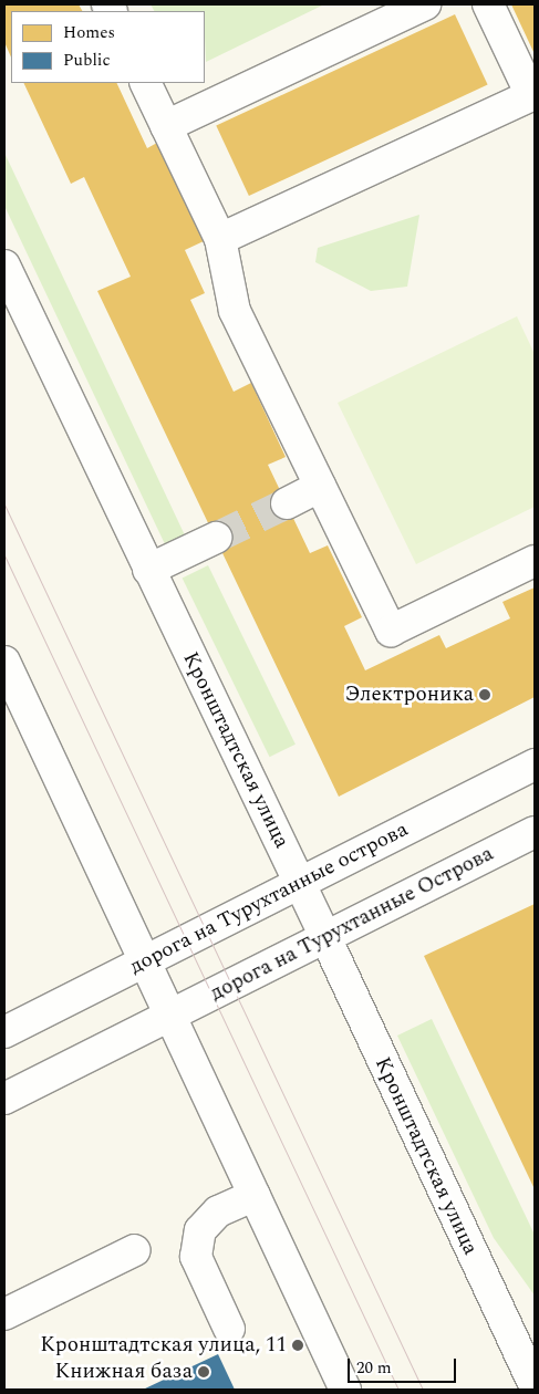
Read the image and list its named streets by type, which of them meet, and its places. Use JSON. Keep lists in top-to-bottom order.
{
  "streets": {
    "street": ["Кронштадтская улица", "дорога на Турухтанные острова", "дорога на Турухтанные Острова"]
  },
  "crossings": [
    ["Кронштадтская улица", "дорога на Турухтанные острова"],
    ["Кронштадтская улица", "дорога на Турухтанные Острова"]
  ],
  "places": ["Электроника", "Кронштадтская улица, 11", "Книжная база"],
  "legend": ["Homes", "Public"],
  "scale_bar": "20 m"
}
